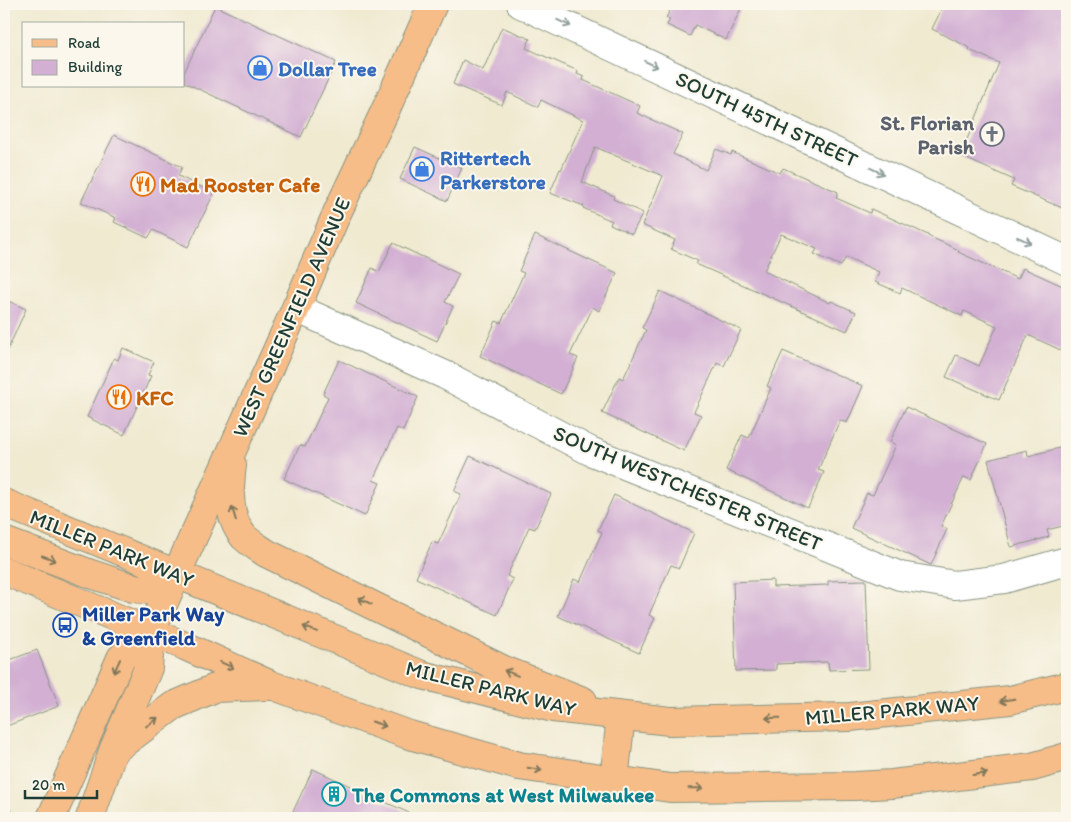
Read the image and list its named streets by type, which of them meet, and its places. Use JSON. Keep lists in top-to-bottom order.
{
  "streets": {
    "main road": ["WEST GREENFIELD AVENUE", "MILLER PARK WAY"],
    "street": ["SOUTH 45TH STREET", "SOUTH WESTCHESTER STREET"]
  },
  "crossings": [
    ["WEST GREENFIELD AVENUE", "SOUTH WESTCHESTER STREET"],
    ["WEST GREENFIELD AVENUE", "MILLER PARK WAY"]
  ],
  "one_way": ["SOUTH 45TH STREET"],
  "places": {
    "shop": ["Dollar Tree", "Rittertech Parkerstore"],
    "church": ["St. Florian Parish"],
    "restaurant": ["Mad Rooster Cafe", "KFC"],
    "bus stop": ["Miller Park Way & Greenfield"],
    "building": ["The Commons at West Milwaukee"]
  },
  "legend": ["Road", "Building"],
  "scale_bar": "20 m"
}
